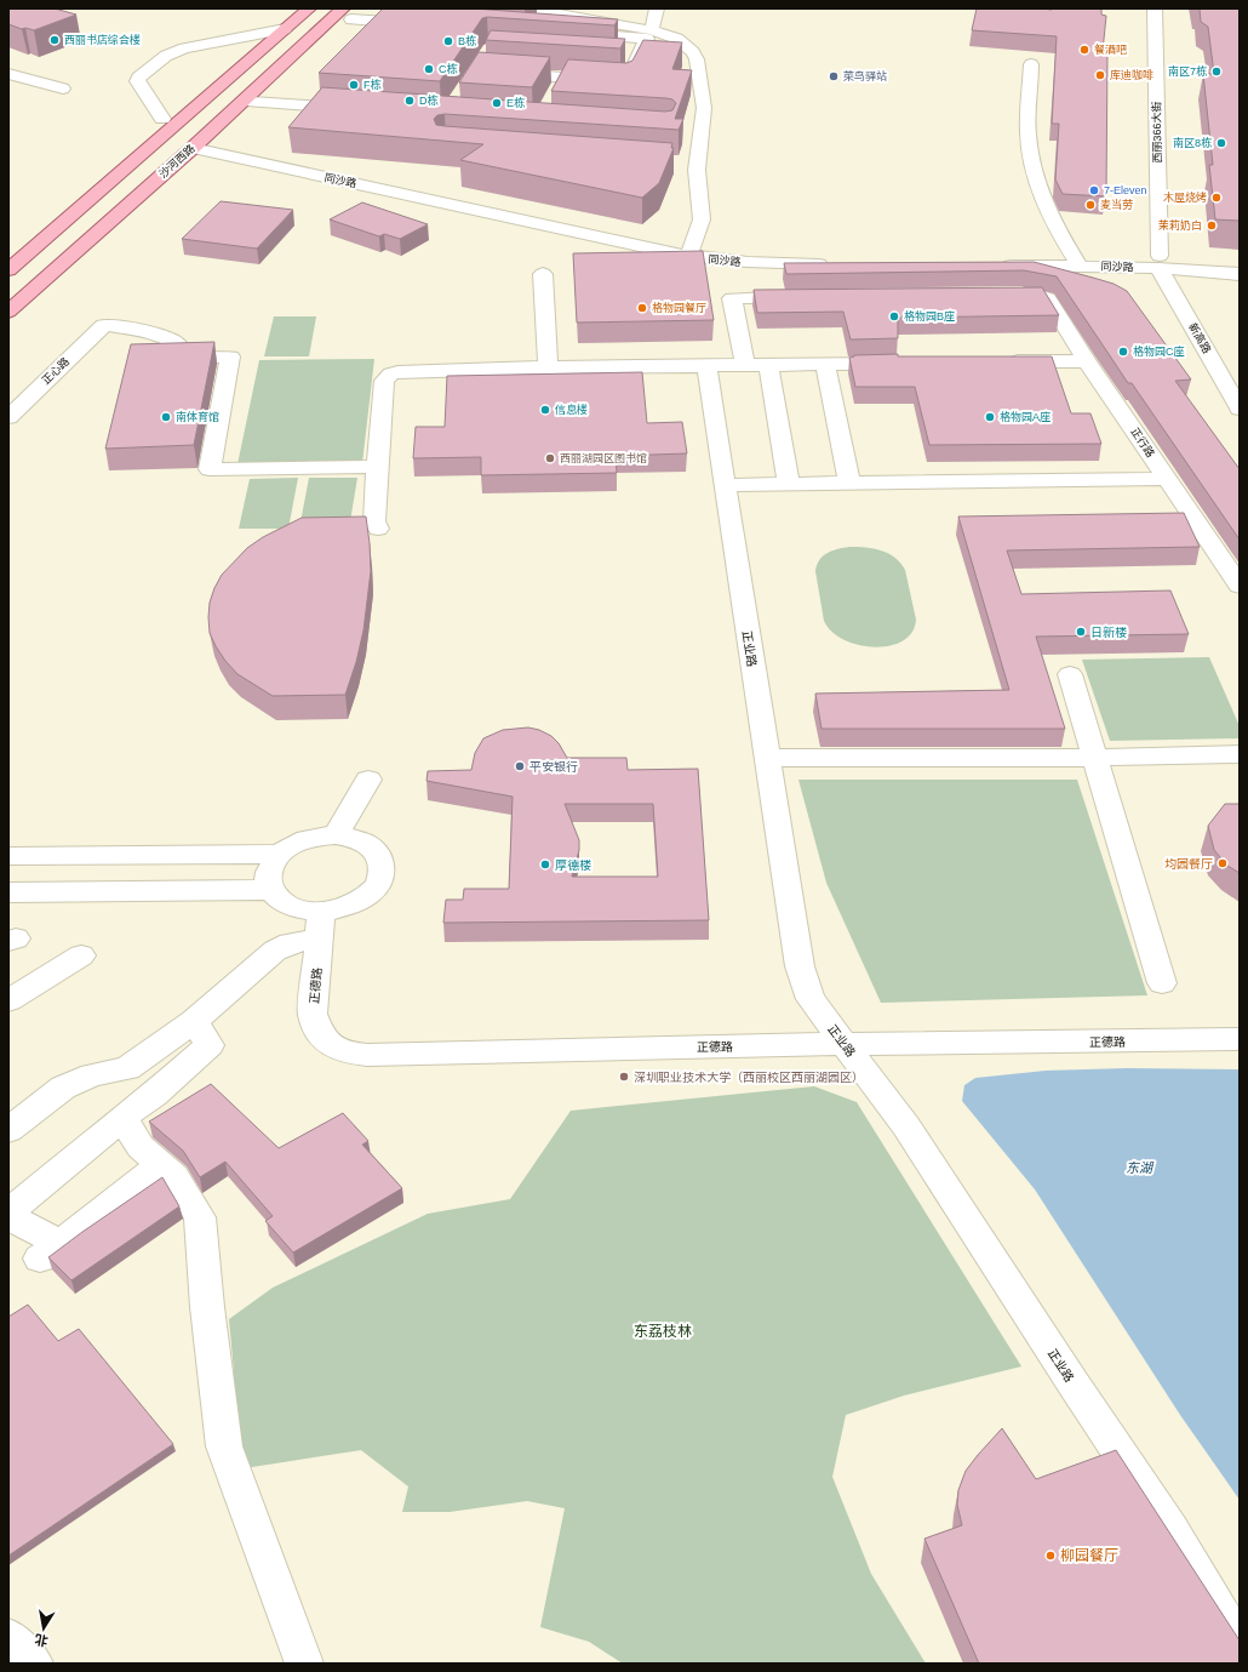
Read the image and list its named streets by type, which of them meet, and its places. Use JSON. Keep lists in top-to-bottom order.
{
  "streets": {
    "main road": ["沙河西路"],
    "street": [
      "西丽366大街",
      "同沙路",
      "新高路",
      "正心路",
      "正行路",
      "正业路",
      "正德路"
    ]
  },
  "crossings": [
    ["西丽366大街", "同沙路"],
    ["西丽366大街", "新高路"],
    ["沙河西路", "同沙路"],
    ["同沙路", "新高路"],
    ["正业路", "正德路"]
  ],
  "water": ["东湖"],
  "parks": ["东荔枝林"],
  "places": [
    "西丽书店综合楼",
    "B栋",
    "餐酒吧",
    "C栋",
    "南区7栋",
    "库迪咖啡",
    "菜鸟驿站",
    "F栋",
    "D栋",
    "E栋",
    "南区8栋",
    "7-Eleven",
    "木屋烧烤",
    "麦当劳",
    "茉莉奶白",
    "格物园餐厅",
    "格物园B座",
    "格物园C座",
    "信息楼",
    "南体育馆",
    "格物园A座",
    "西丽湖园区图书馆",
    "日新楼",
    "平安银行",
    "均园餐厅",
    "厚德楼",
    "深圳职业技术大学（西丽校区西丽湖园区）",
    "柳园餐厅"
  ],
  "north": "bottom"
}
